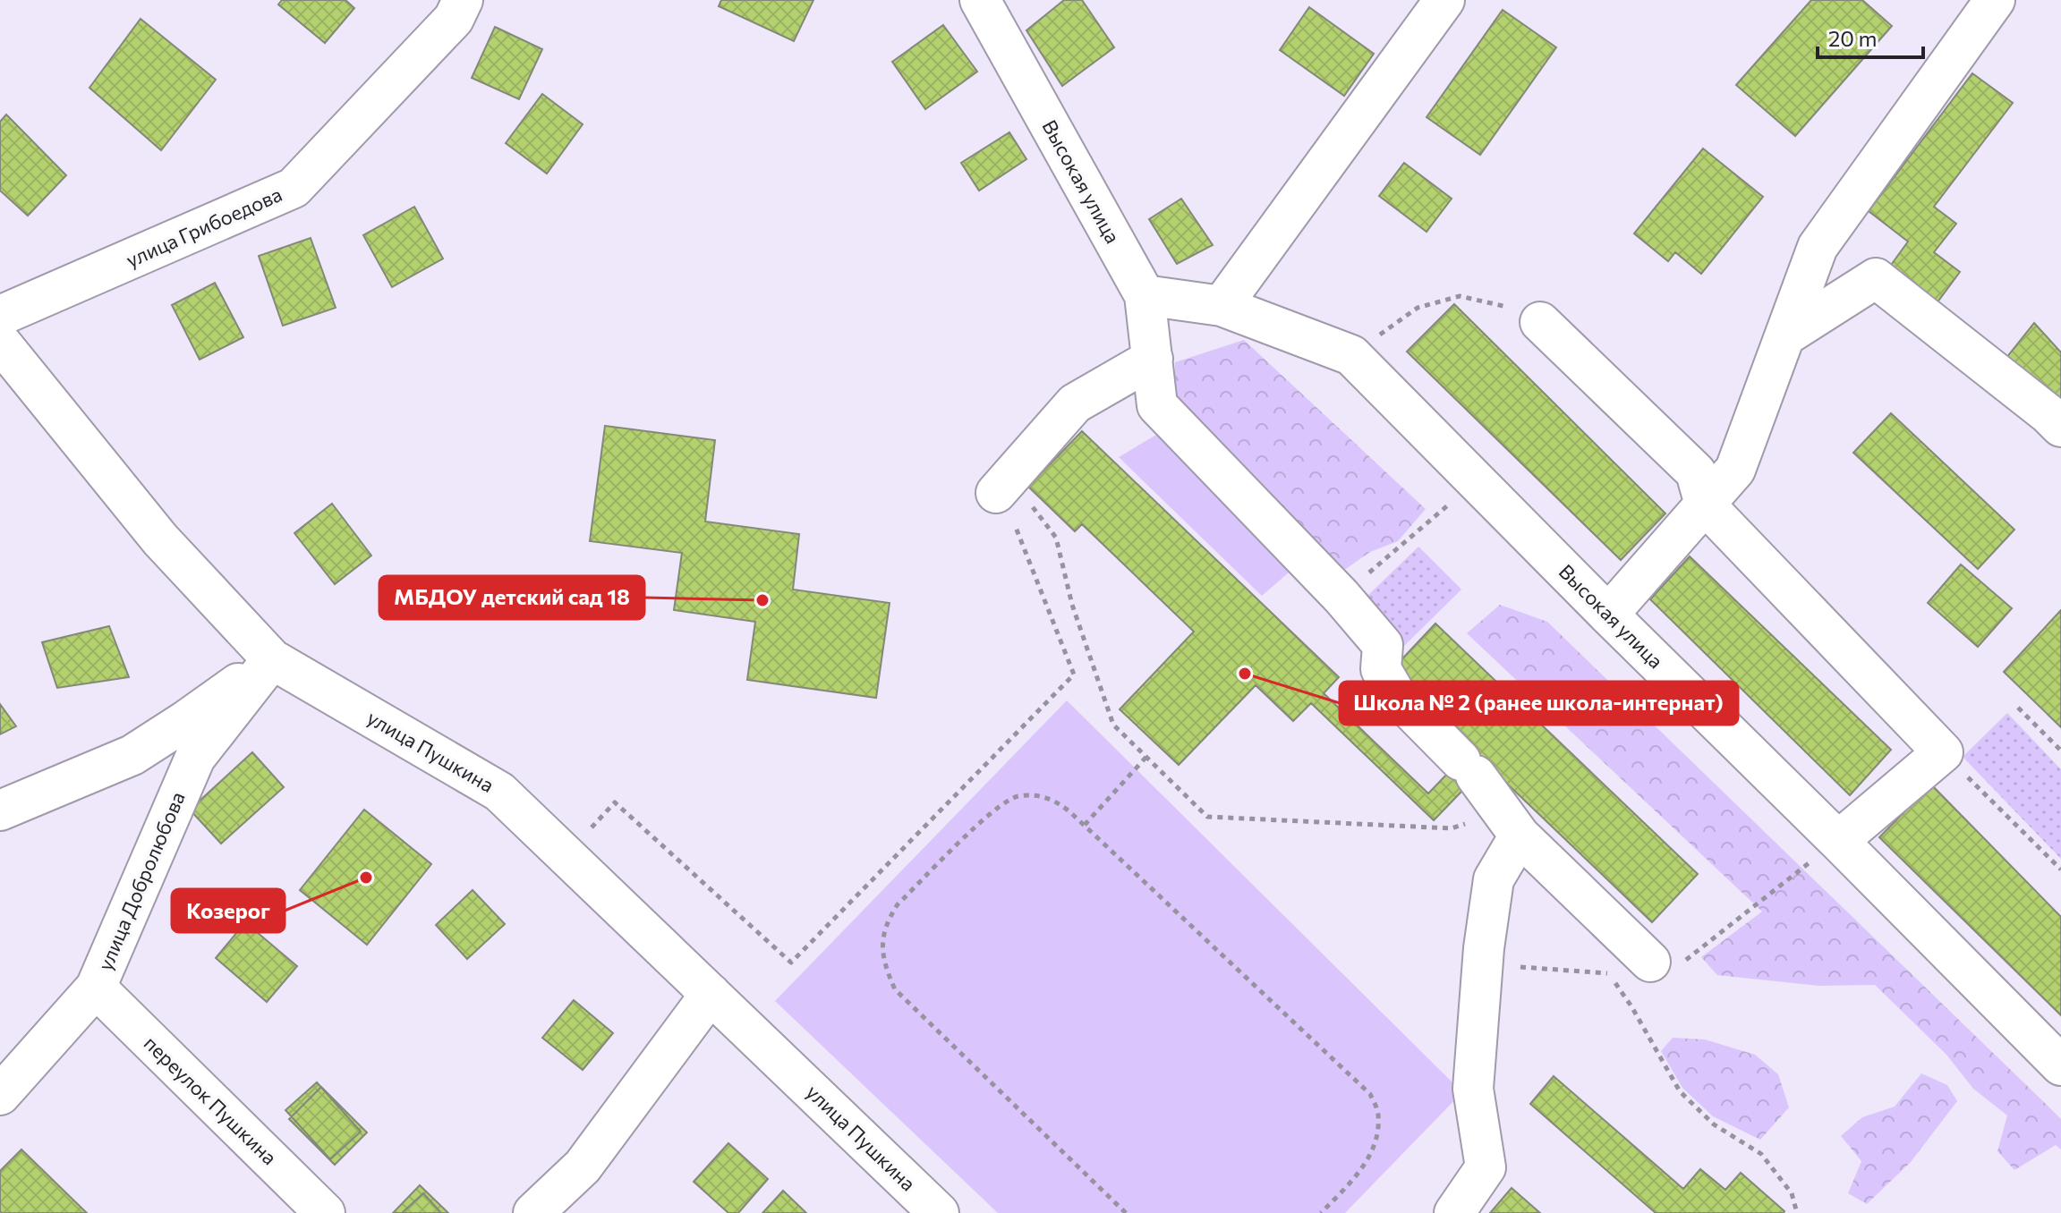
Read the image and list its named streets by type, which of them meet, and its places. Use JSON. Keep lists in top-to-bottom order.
{
  "streets": {
    "street": [
      "Высокая улица",
      "улица Грибоедова",
      "улица Пушкина",
      "улица Добролюбова",
      "переулок Пушкина"
    ]
  },
  "crossings": [
    ["улица Пушкина", "улица Добролюбова"],
    ["улица Добролюбова", "переулок Пушкина"]
  ],
  "places": ["МБДОУ детский сад 18", "Школа № 2 (ранее школа-интернат)", "Козерог"],
  "scale_bar": "20 m"
}
